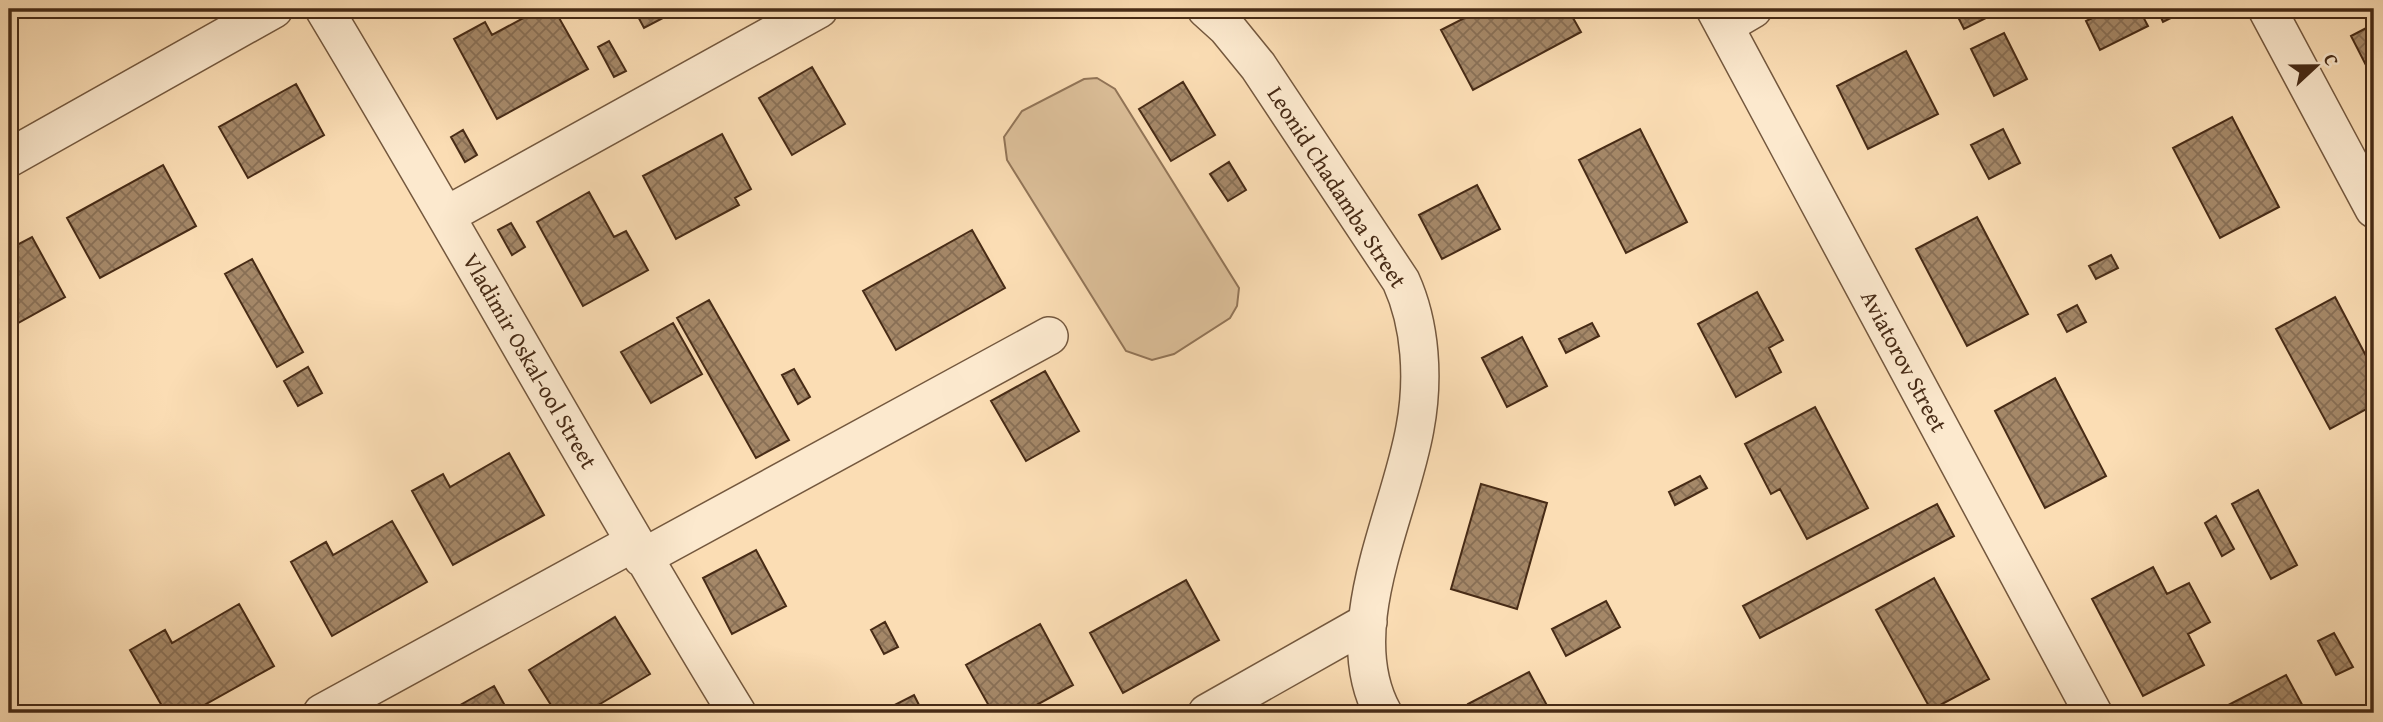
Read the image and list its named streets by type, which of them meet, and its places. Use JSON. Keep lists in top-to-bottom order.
{
  "streets": {
    "street": ["Leonid Chadamba Street", "Vladimir Oskal-ool Street", "Aviatorov Street"]
  },
  "north": "right"
}
